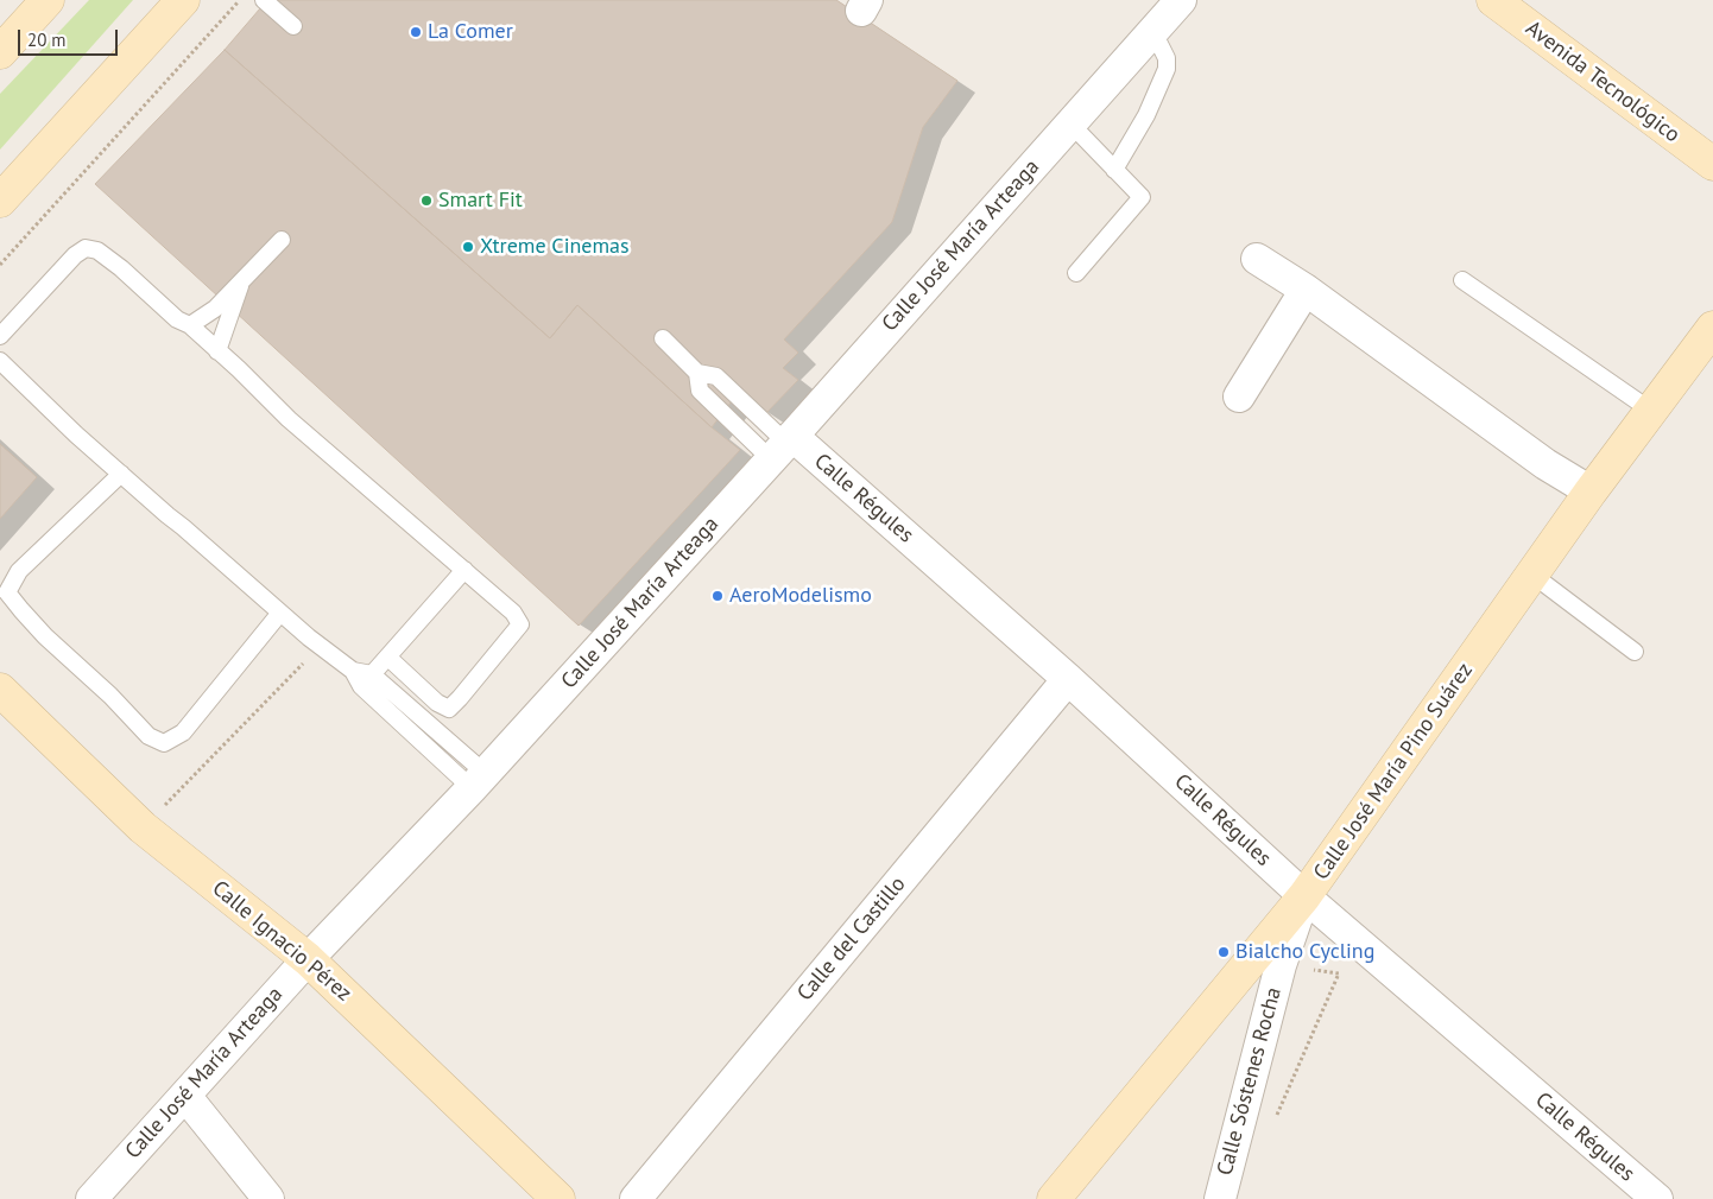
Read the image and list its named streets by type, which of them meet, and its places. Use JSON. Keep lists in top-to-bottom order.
{
  "streets": {
    "main road": ["Avenida Tecnológico", "Calle José María Pino Suárez", "Calle Ignacio Pérez"],
    "street": [
      "Calle José María Arteaga",
      "Calle Régules",
      "Calle del Castillo",
      "Calle Sóstenes Rocha"
    ]
  },
  "crossings": [
    ["Calle José María Arteaga", "Calle Régules"],
    ["Calle José María Arteaga", "Calle Ignacio Pérez"],
    ["Calle Régules", "Calle José María Pino Suárez"],
    ["Calle Régules", "Calle del Castillo"],
    ["Calle Régules", "Calle Sóstenes Rocha"],
    ["Calle José María Pino Suárez", "Calle Sóstenes Rocha"]
  ],
  "places": [
    "La Comer",
    "Smart Fit",
    "Xtreme Cinemas",
    "AeroModelismo",
    "Bialcho Cycling"
  ],
  "scale_bar": "20 m"
}
